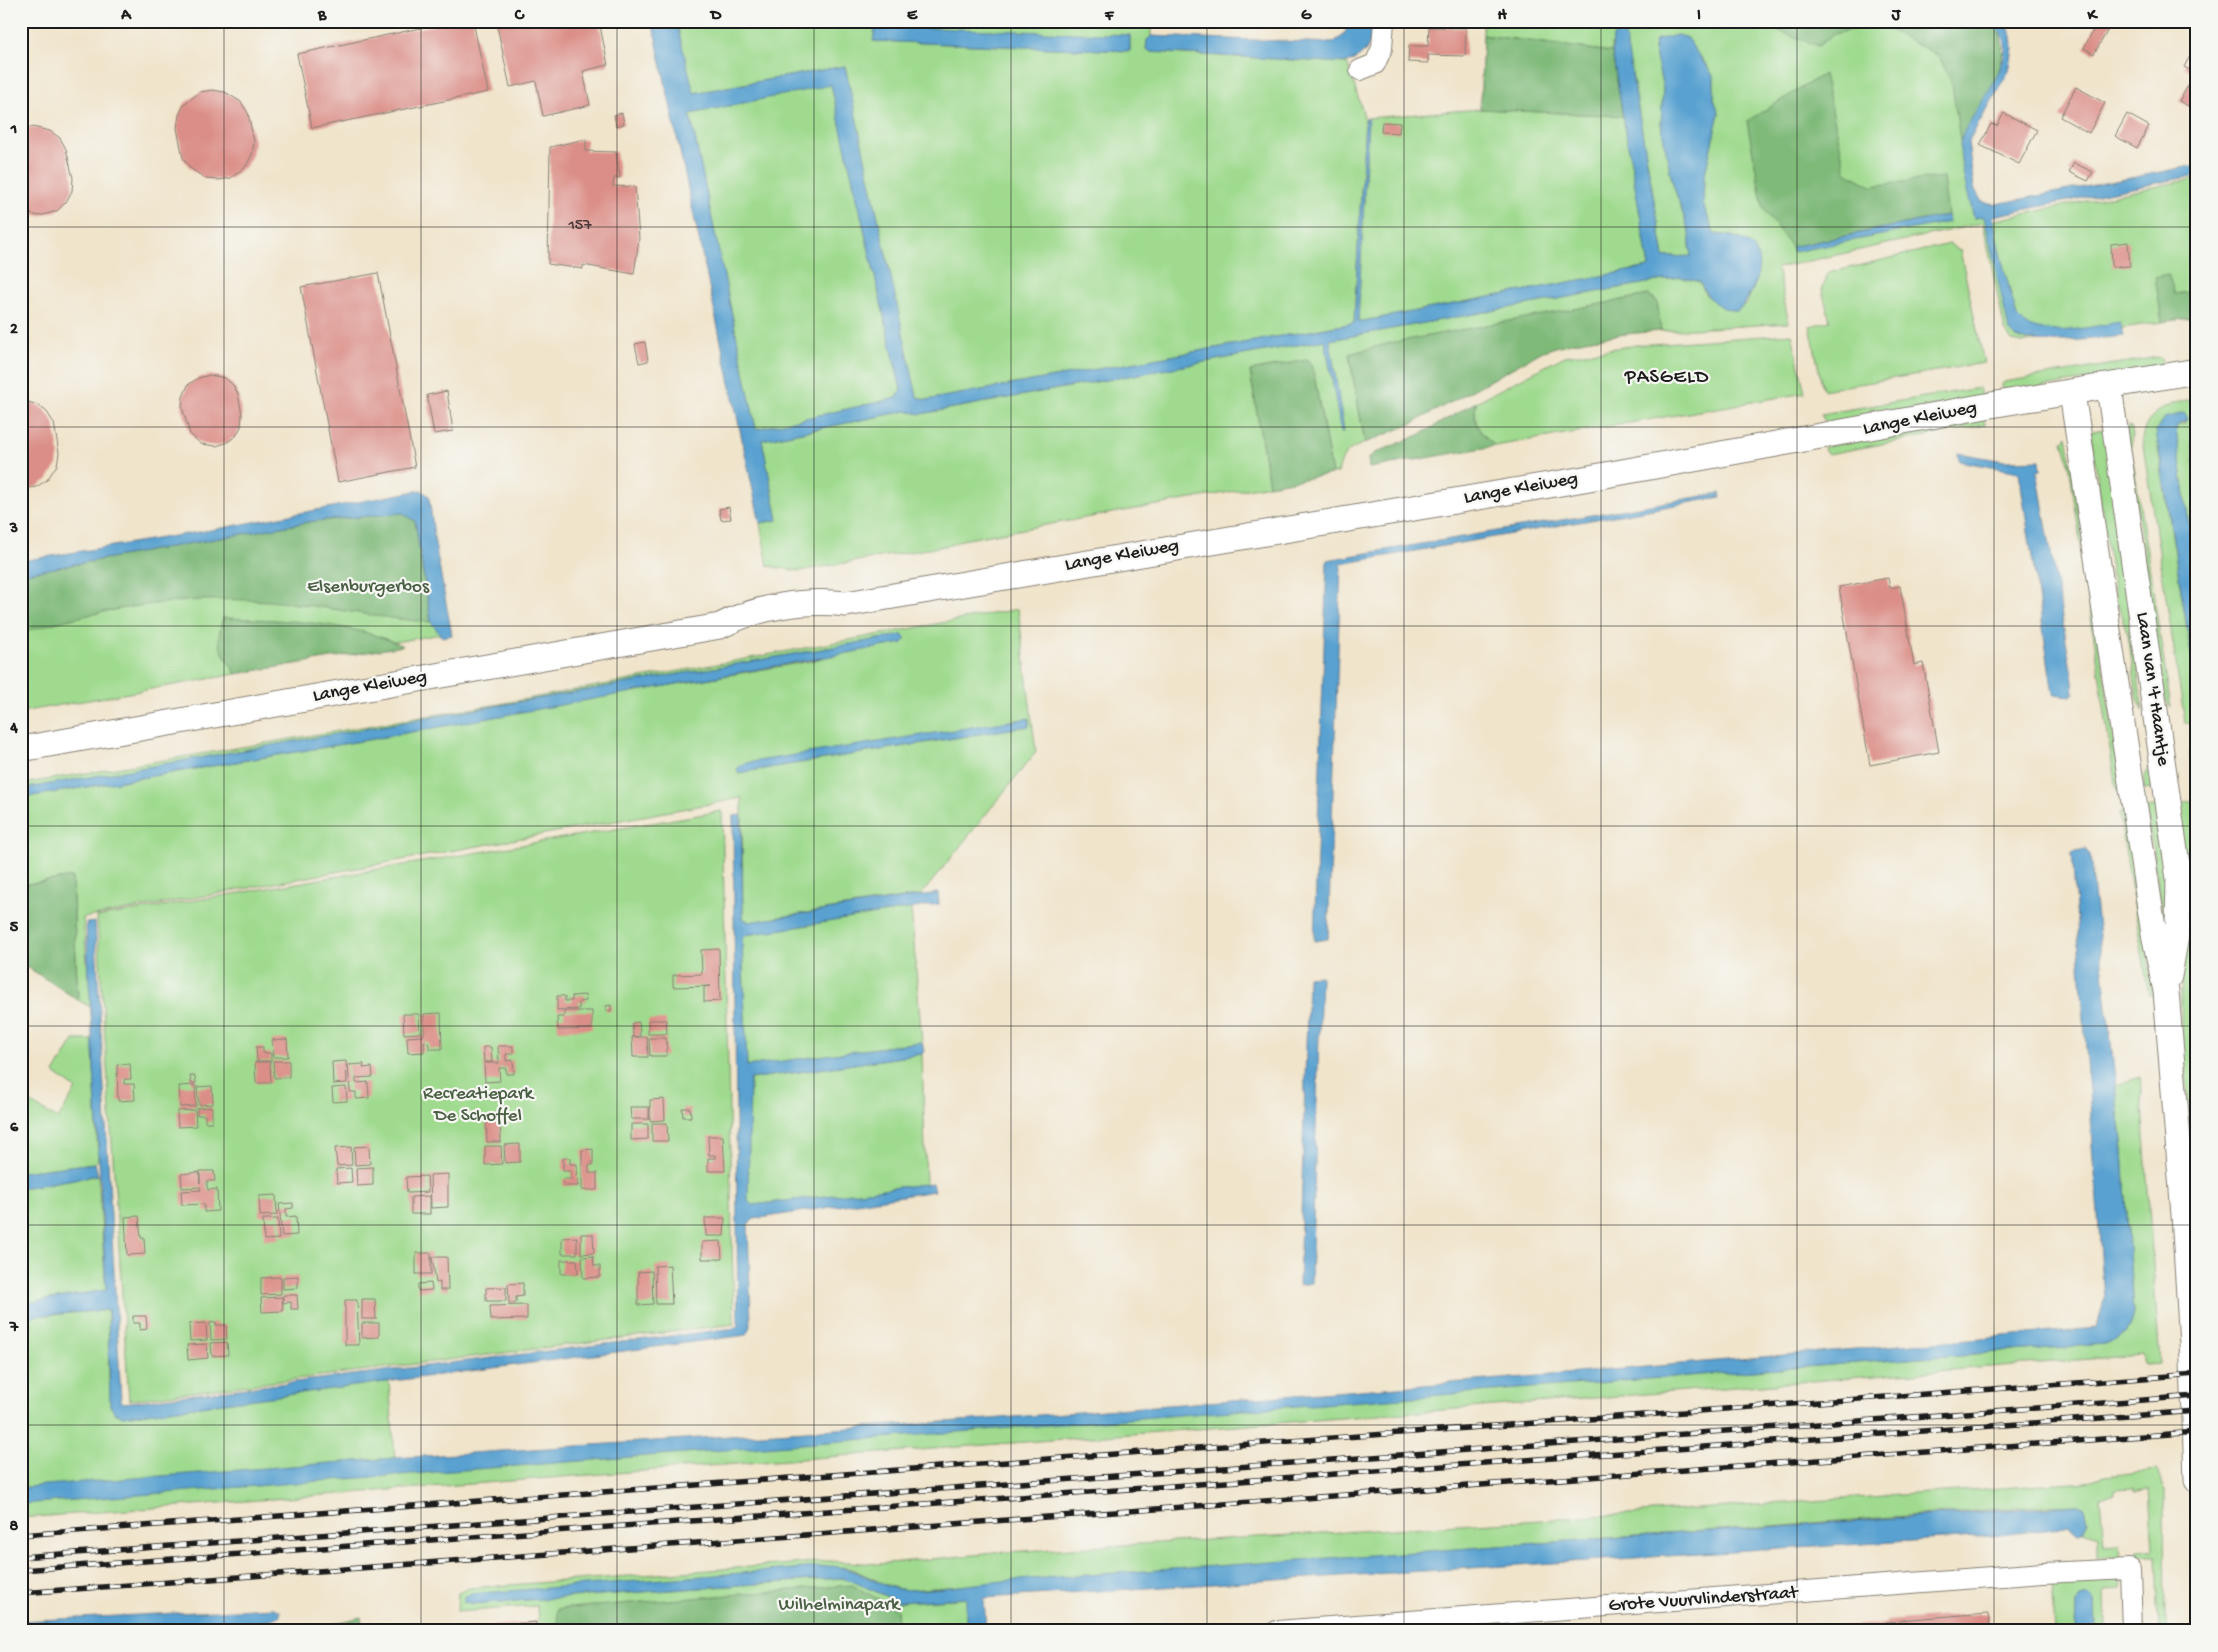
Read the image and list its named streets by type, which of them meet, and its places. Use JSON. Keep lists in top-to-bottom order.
{
  "streets": {
    "street": ["Lange Kleiweg", "Laan van 't Haantje", "Grote Vuurvlinderstraat"]
  },
  "crossings": [
    ["Lange Kleiweg", "Laan van 't Haantje"]
  ],
  "districts": ["PASGELD"],
  "parks": ["Elsenburgerbos", "Recreatiepark De Schoffel", "Wilhelminapark"],
  "house_numbers": ["157"],
  "grid": {
    "columns": [
      "A",
      "B",
      "C",
      "D",
      "E",
      "F",
      "G",
      "H",
      "I",
      "J",
      "K"
    ],
    "rows": [
      "1",
      "2",
      "3",
      "4",
      "5",
      "6",
      "7",
      "8"
    ]
  }
}
